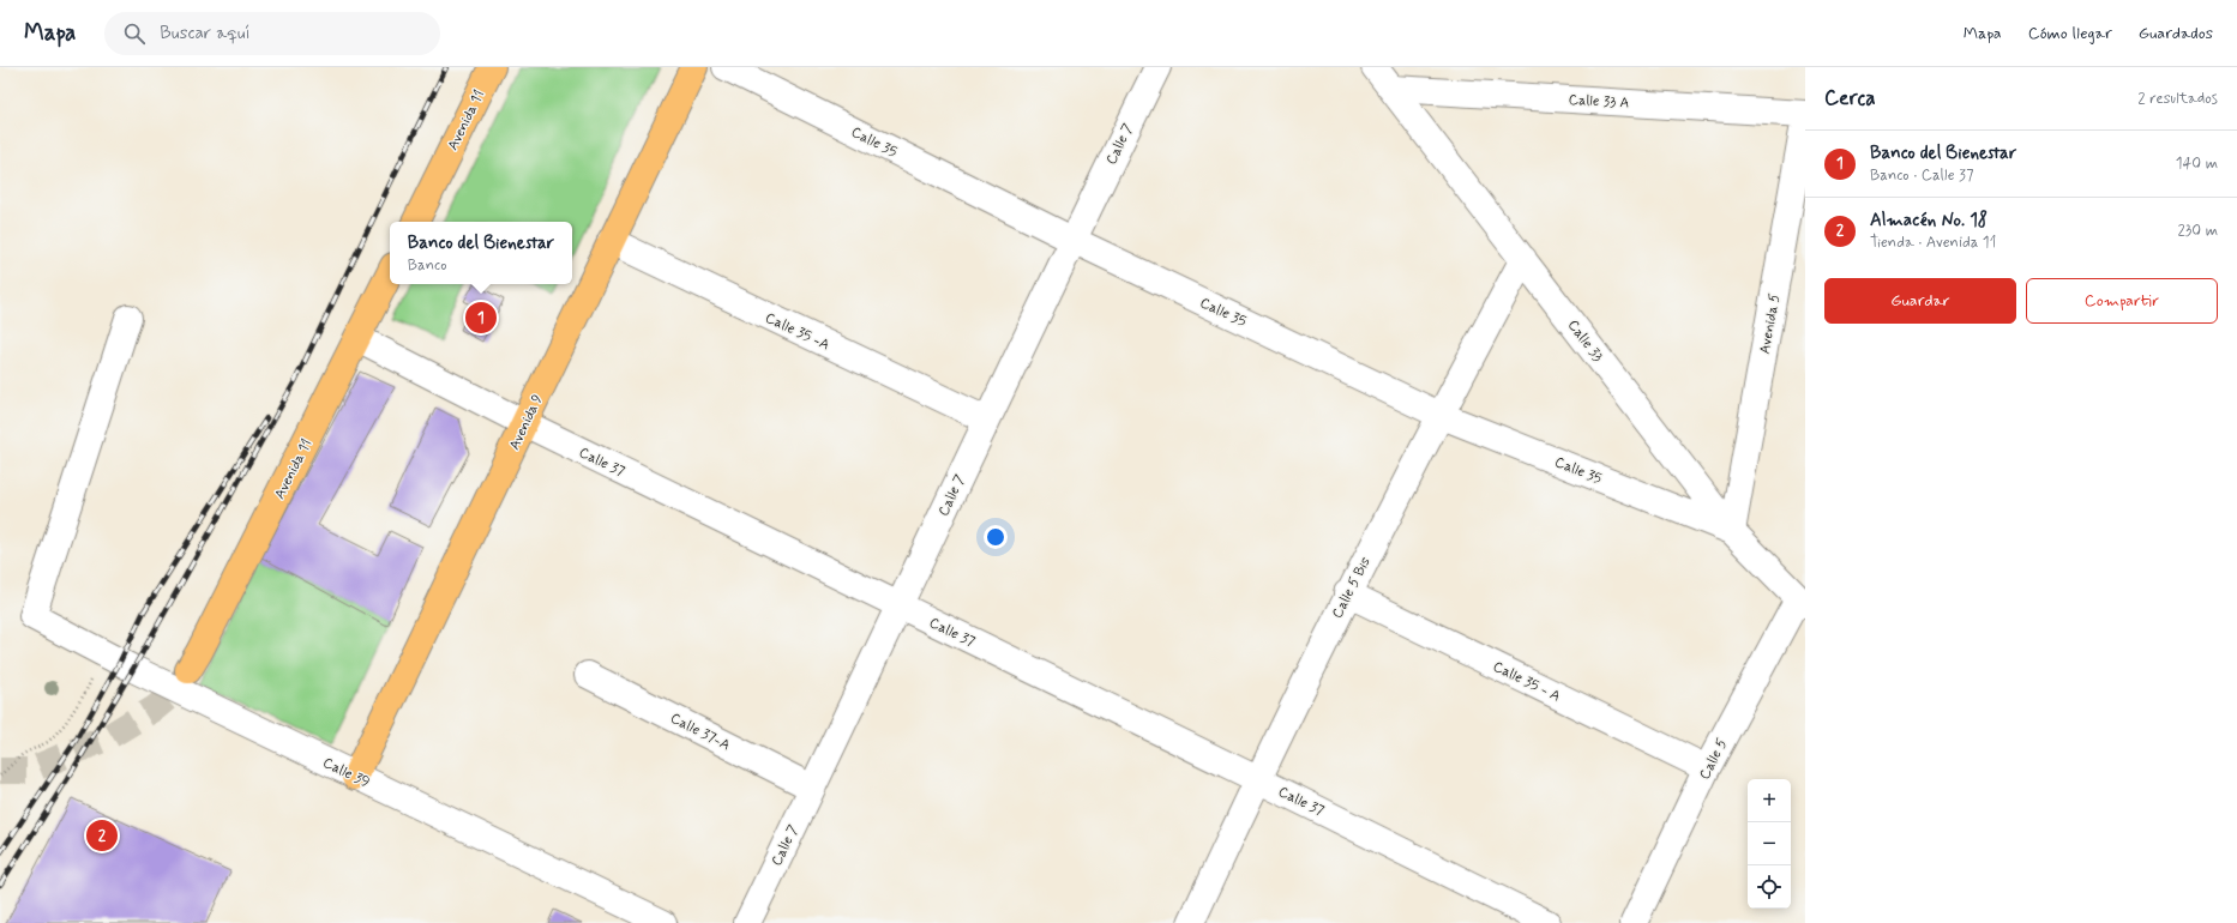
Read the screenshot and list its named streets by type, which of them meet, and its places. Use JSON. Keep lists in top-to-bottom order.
{
  "streets": {
    "main road": ["Avenida 11", "Avenida 9"],
    "street": [
      "Calle 33 A",
      "Calle 35",
      "Calle 7",
      "Avenida 5",
      "Calle 35 -A",
      "Calle 33",
      "Calle 37",
      "Calle 5 Bis",
      "Calle 35 - A",
      "Calle 37-A",
      "Calle 5",
      "Calle 39"
    ]
  },
  "crossings": [
    ["Calle 33 A", "Avenida 5"],
    ["Calle 33 A", "Calle 33"],
    ["Avenida 11", "Calle 37"],
    ["Calle 35", "Calle 7"],
    ["Calle 35", "Avenida 5"],
    ["Calle 35", "Calle 33"],
    ["Calle 35", "Calle 5 Bis"],
    ["Calle 7", "Calle 35 -A"],
    ["Calle 7", "Calle 37"],
    ["Calle 7", "Calle 37-A"],
    ["Avenida 5", "Calle 33"],
    ["Calle 35 -A", "Avenida 9"],
    ["Calle 33", "Calle 5 Bis"],
    ["Calle 33", "Calle 5"],
    ["Avenida 9", "Calle 37"],
    ["Avenida 9", "Calle 39"],
    ["Calle 37", "Calle 5 Bis"],
    ["Calle 5 Bis", "Calle 35 - A"],
    ["Calle 35 - A", "Calle 5"]
  ],
  "page": {
    "header": "Mapa",
    "search": "Buscar aquí",
    "nav": ["Mapa", "Cómo llegar", "Guardados"],
    "heading": ["Cerca", "2 resultados"],
    "list": [
      {
        "mark": "1",
        "name": "Banco del Bienestar",
        "note": "Banco · Calle 37",
        "value": "140 m"
      },
      {
        "mark": "2",
        "name": "Almacén No. 18",
        "note": "Tienda · Avenida 11",
        "value": "230 m"
      }
    ],
    "popup": ["Banco del Bienestar", "Banco"],
    "buttons": ["Guardar", "Compartir"],
    "pins": ["1", "2"],
    "map_buttons": ["+", "−"]
  }
}
